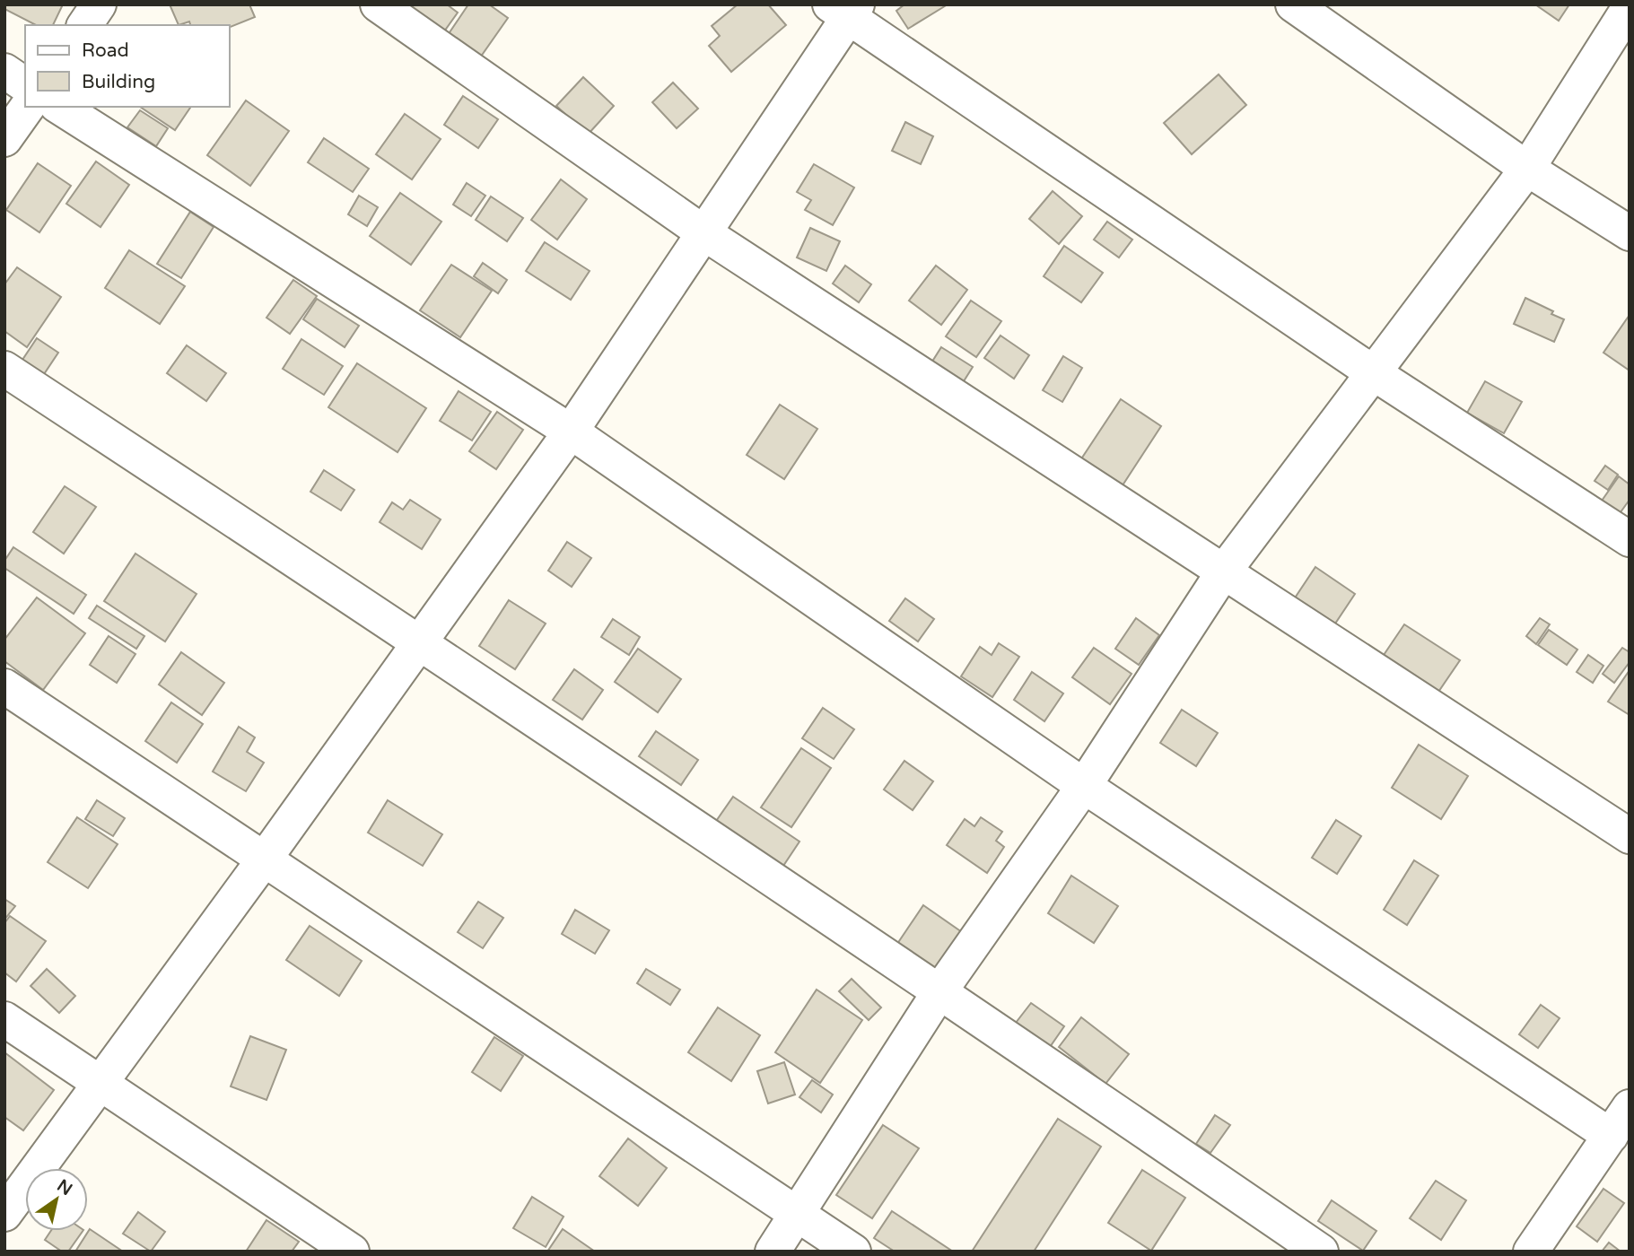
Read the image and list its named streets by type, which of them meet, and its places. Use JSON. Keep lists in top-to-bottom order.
{
  "legend": ["Road", "Building"],
  "north": "top right"
}
